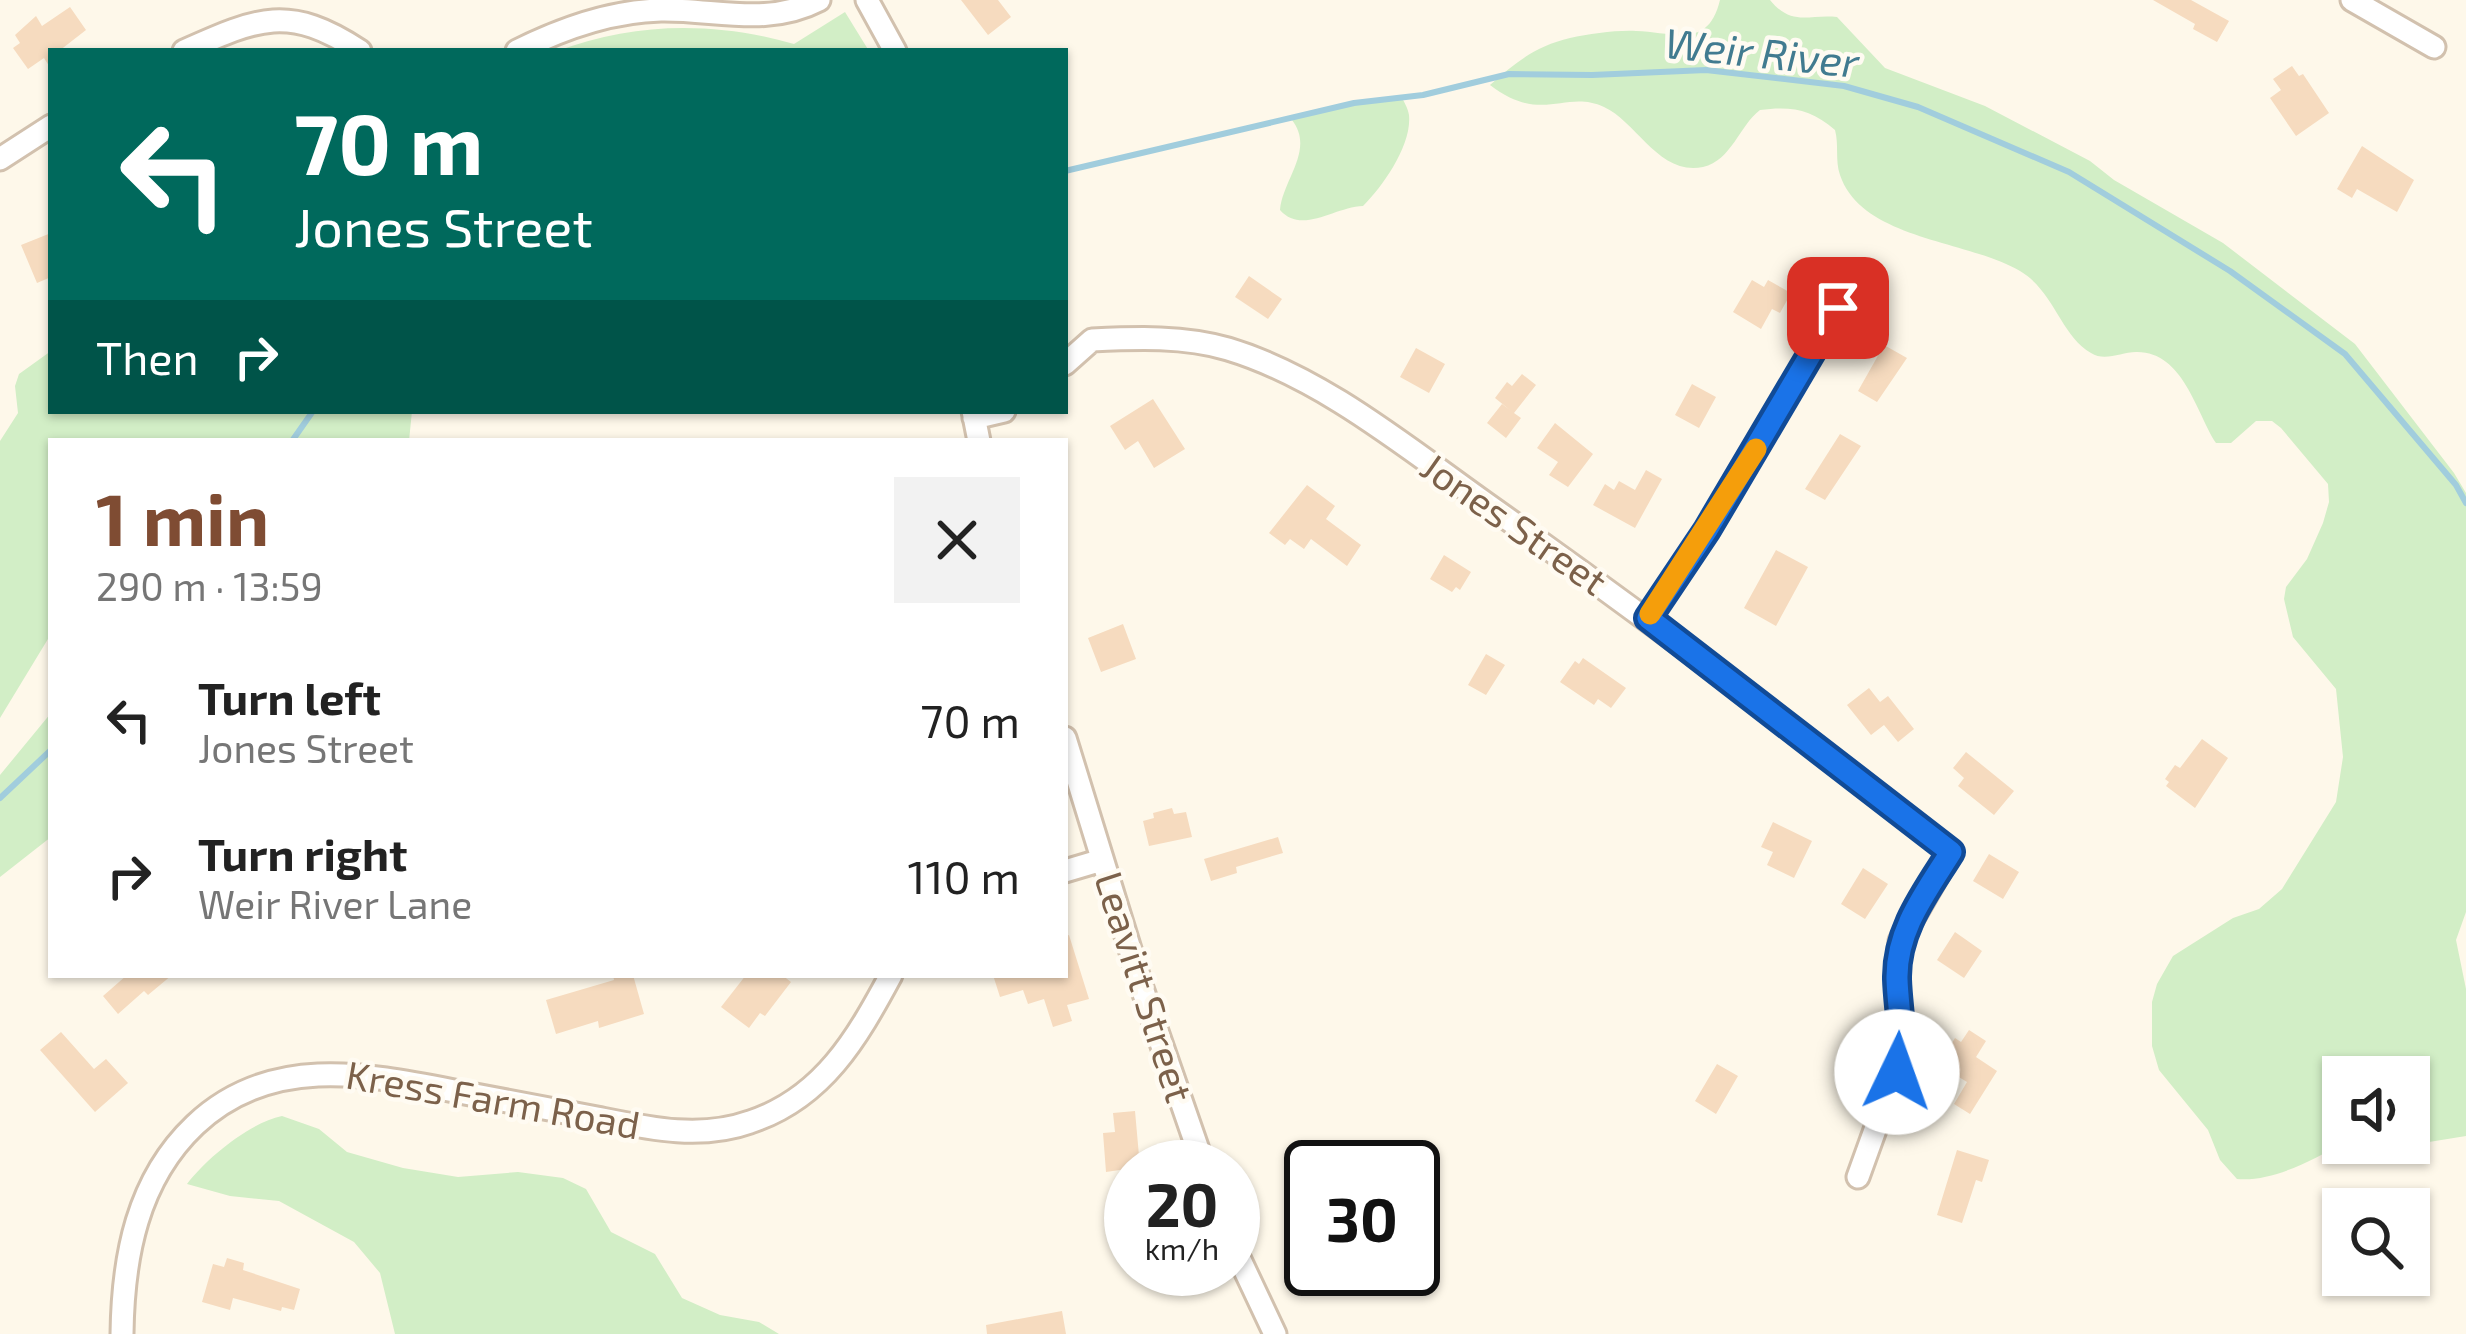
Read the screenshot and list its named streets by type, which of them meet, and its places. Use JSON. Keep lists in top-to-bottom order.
{
  "streets": {
    "street": ["Jones Street", "Leavitt Street", "Kress Farm Road"]
  },
  "water": ["Weir River"],
  "page": {
    "turn": ["70 m", "Jones Street"],
    "then": "Then",
    "heading": ["1 min", "290 m · 13:59"],
    "list": [
      {
        "name": "Turn left",
        "note": "Jones Street",
        "value": "70 m"
      },
      {
        "name": "Turn right",
        "note": "Weir River Lane",
        "value": "110 m"
      }
    ],
    "speed": "20 km/h",
    "limit": "30"
  }
}
